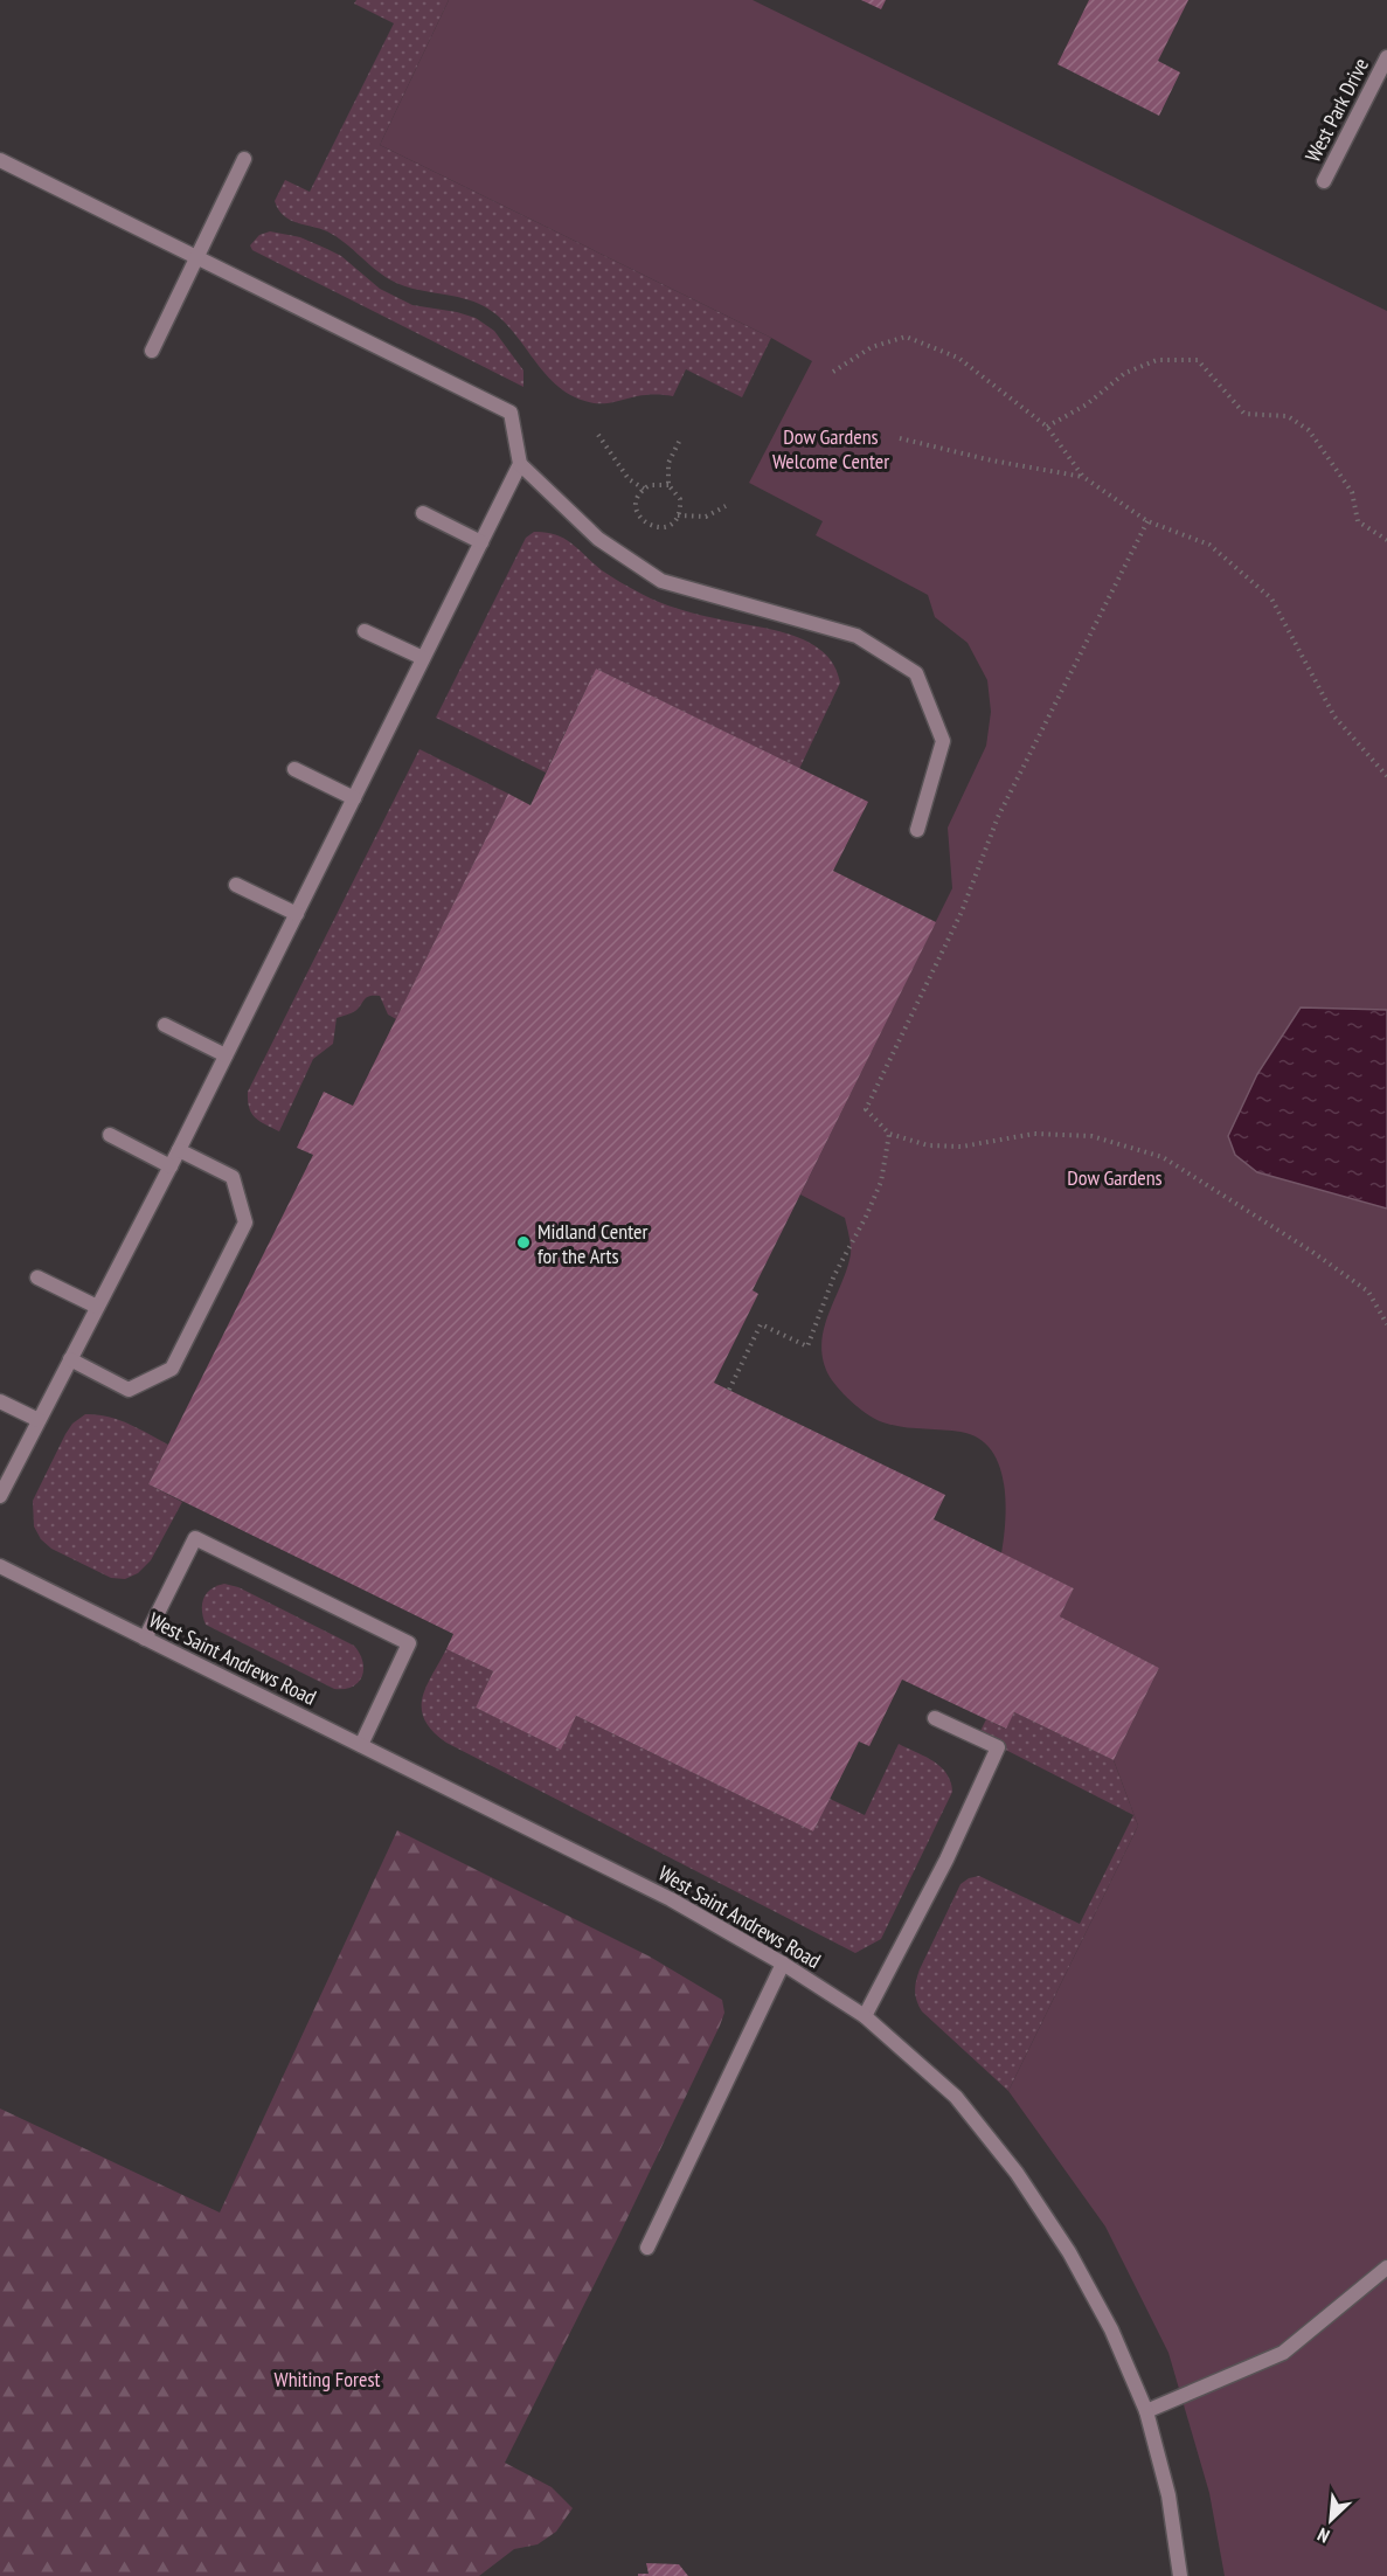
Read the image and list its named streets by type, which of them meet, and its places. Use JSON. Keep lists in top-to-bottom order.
{
  "streets": {
    "street": ["West Park Drive", "West Saint Andrews Road"]
  },
  "parks": ["Dow Gardens Welcome Center", "Dow Gardens", "Whiting Forest"],
  "places": ["Midland Center for the Arts"],
  "north": "bottom left"
}
